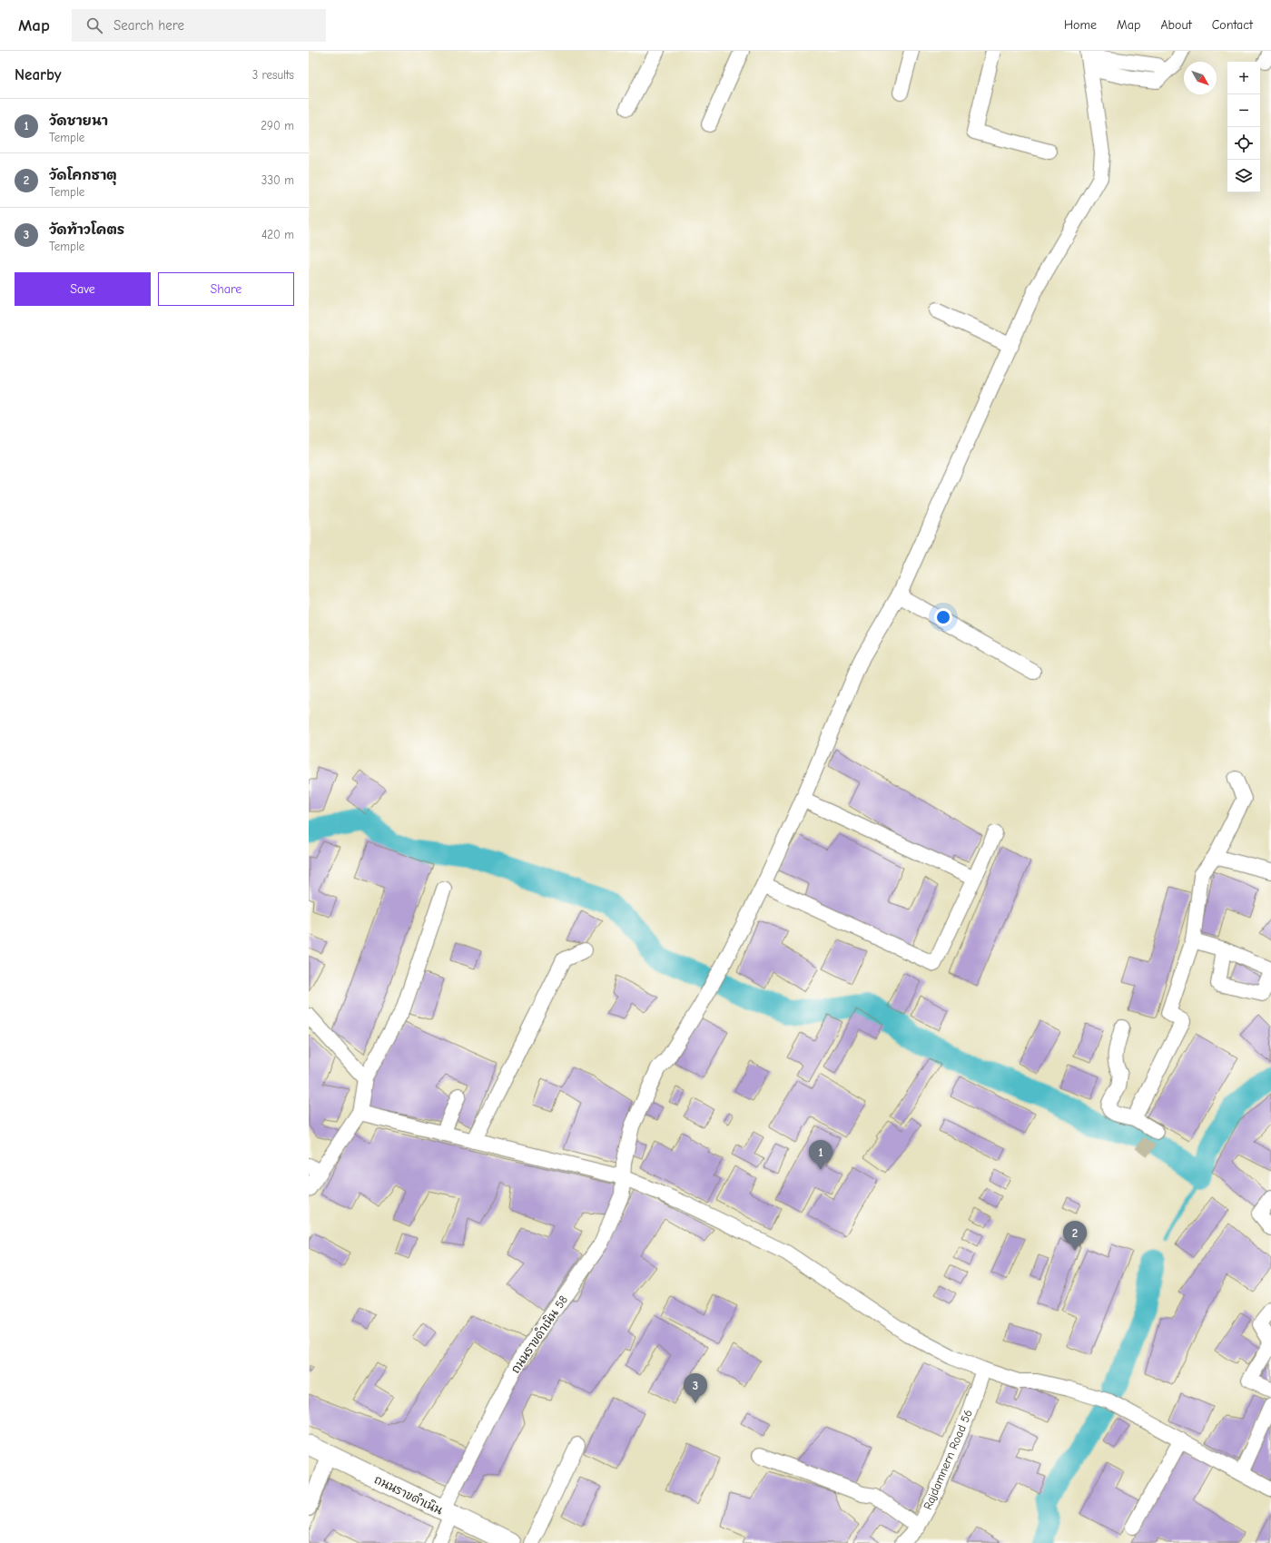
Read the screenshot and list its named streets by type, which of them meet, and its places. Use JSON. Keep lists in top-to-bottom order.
{
  "streets": {
    "main road": ["ถนนราขดำเนิน"],
    "street": ["ถนนราขดำเนิน 58", "Rajdamnern Road 56"]
  },
  "crossings": [
    ["ถนนราขดำเนิน 58", "ถนนราขดำเนิน"]
  ],
  "north": "bottom right",
  "page": {
    "header": "Map",
    "search": "Search here",
    "nav": [
      "Home",
      "Map",
      "About",
      "Contact"
    ],
    "heading": ["Nearby", "3 results"],
    "map_buttons": ["+", "−"],
    "list": [
      {
        "mark": "1",
        "name": "วัดชายนา",
        "note": "Temple",
        "value": "290 m"
      },
      {
        "mark": "2",
        "name": "วัดโคกธาตุ",
        "note": "Temple",
        "value": "330 m"
      },
      {
        "mark": "3",
        "name": "วัดท้าวโคตร",
        "note": "Temple",
        "value": "420 m"
      }
    ],
    "buttons": ["Save", "Share"],
    "pins": ["1", "2", "3"]
  }
}
